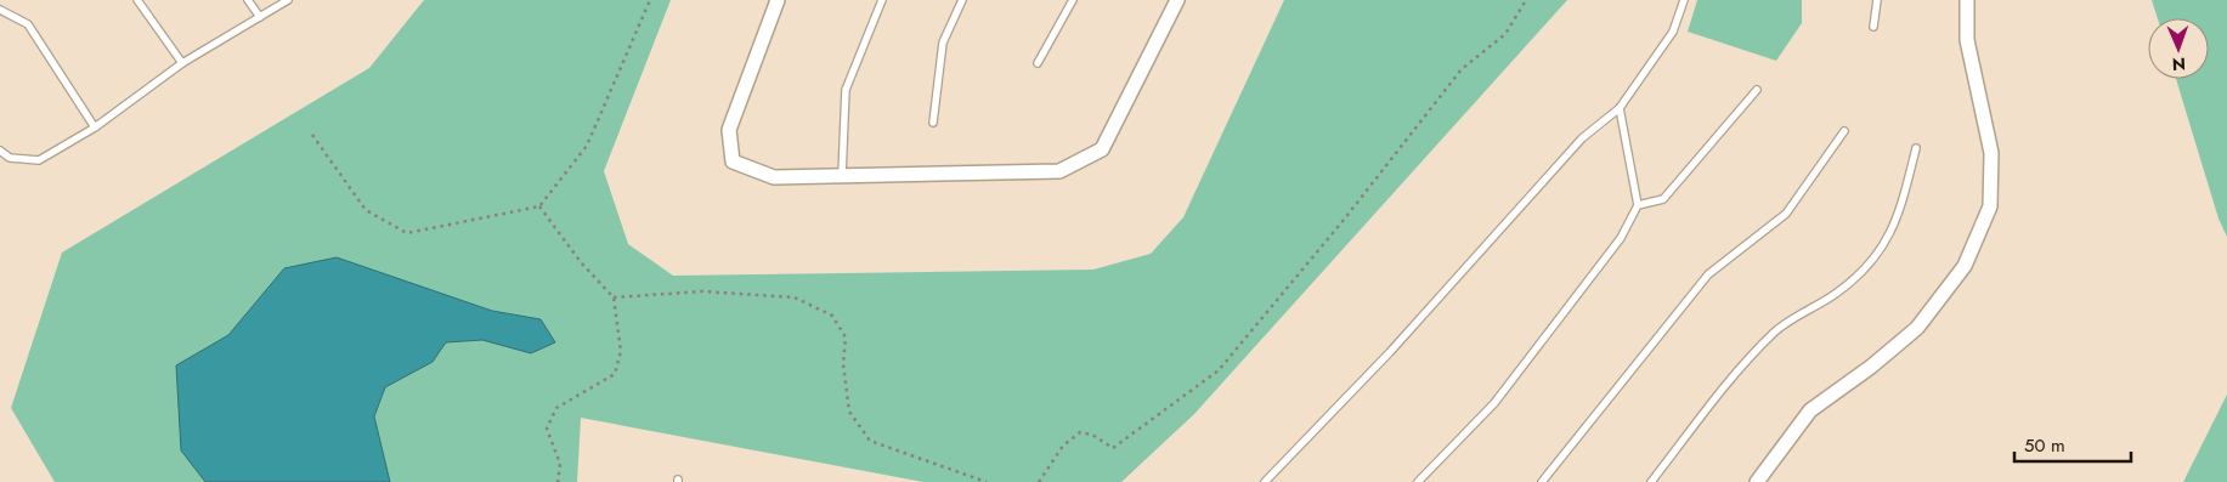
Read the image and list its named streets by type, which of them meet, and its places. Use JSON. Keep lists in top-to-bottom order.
{
  "scale_bar": "50 m",
  "north": "bottom"
}
